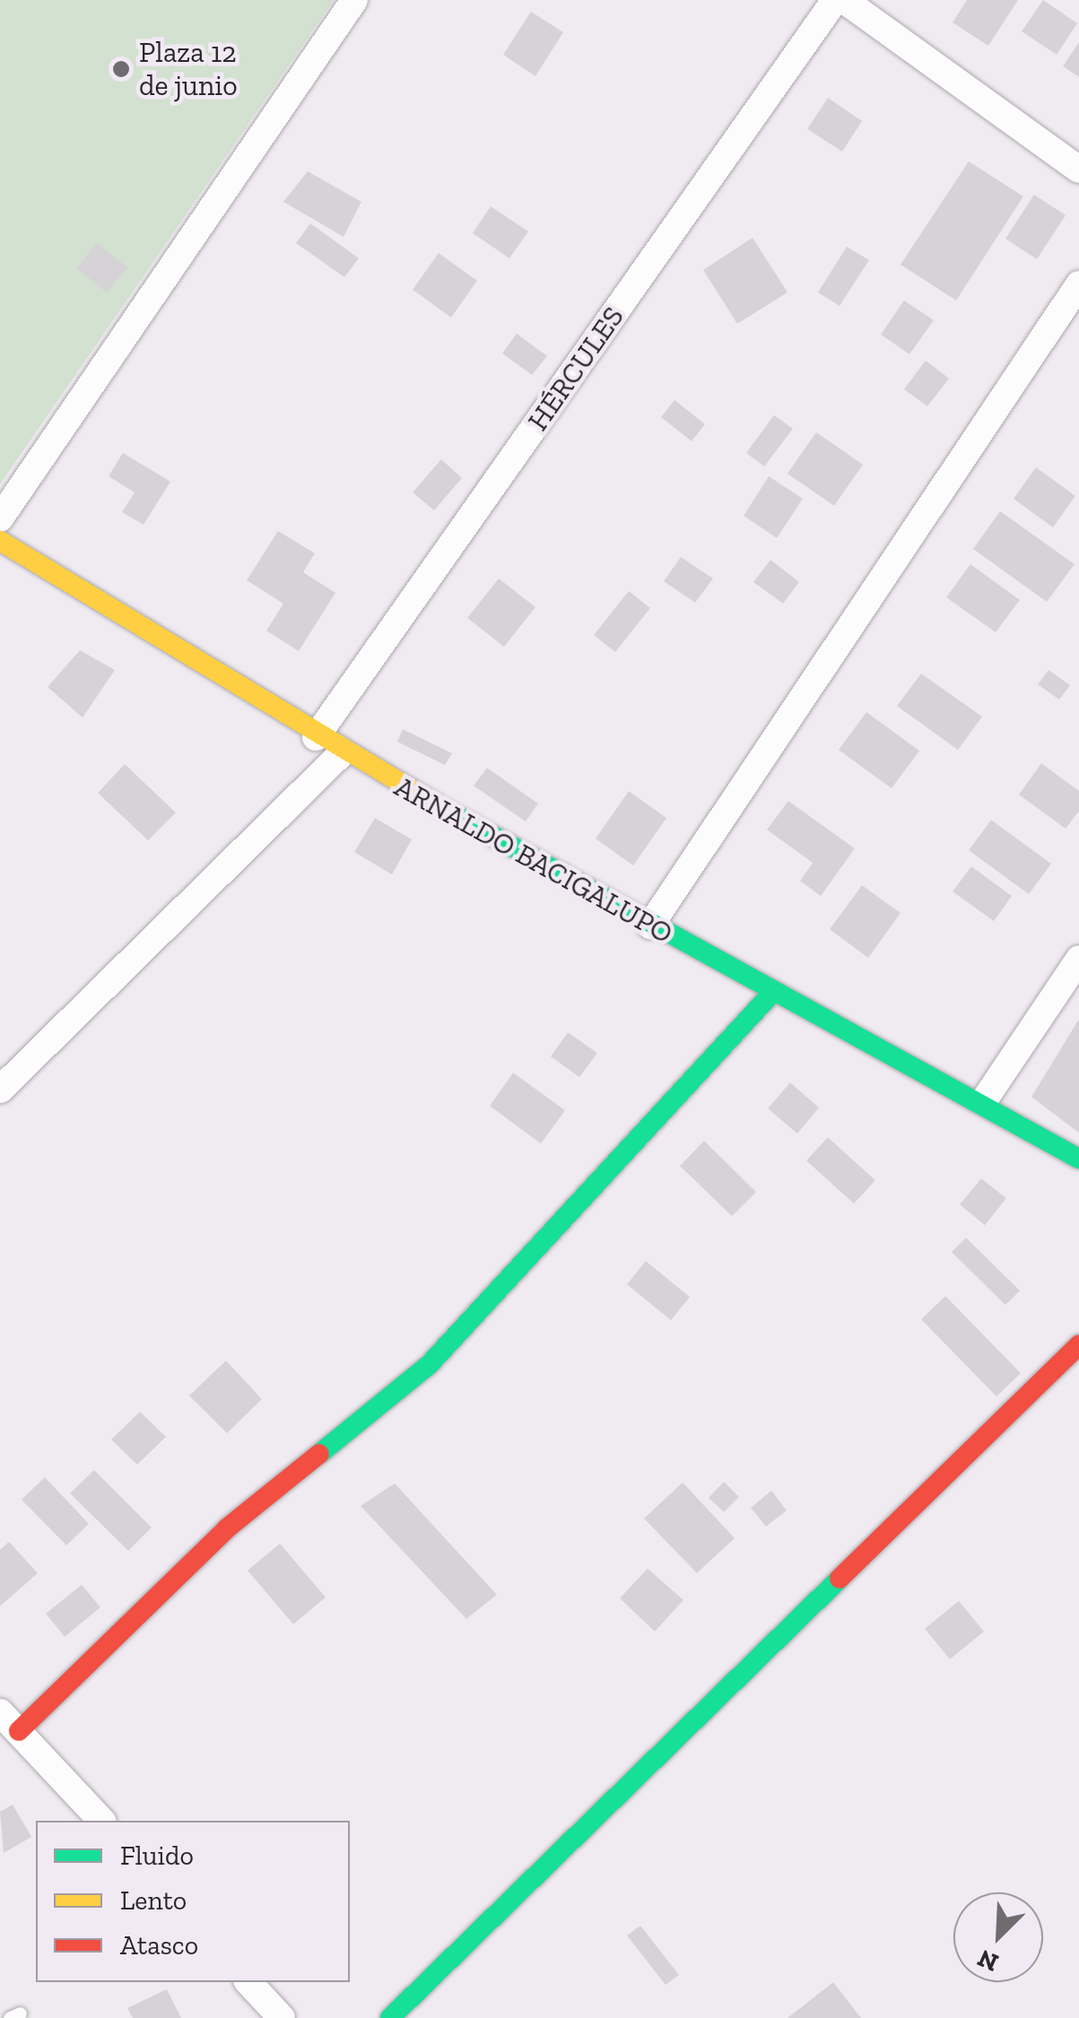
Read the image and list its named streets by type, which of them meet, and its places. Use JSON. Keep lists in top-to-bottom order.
{
  "streets": {
    "street": ["HÉRCULES", "ARNALDO BACIGALUPO"]
  },
  "crossings": [
    ["HÉRCULES", "ARNALDO BACIGALUPO"]
  ],
  "places": ["Plaza 12 de junio"],
  "legend": ["Fluido", "Lento", "Atasco"],
  "north": "bottom left"
}
